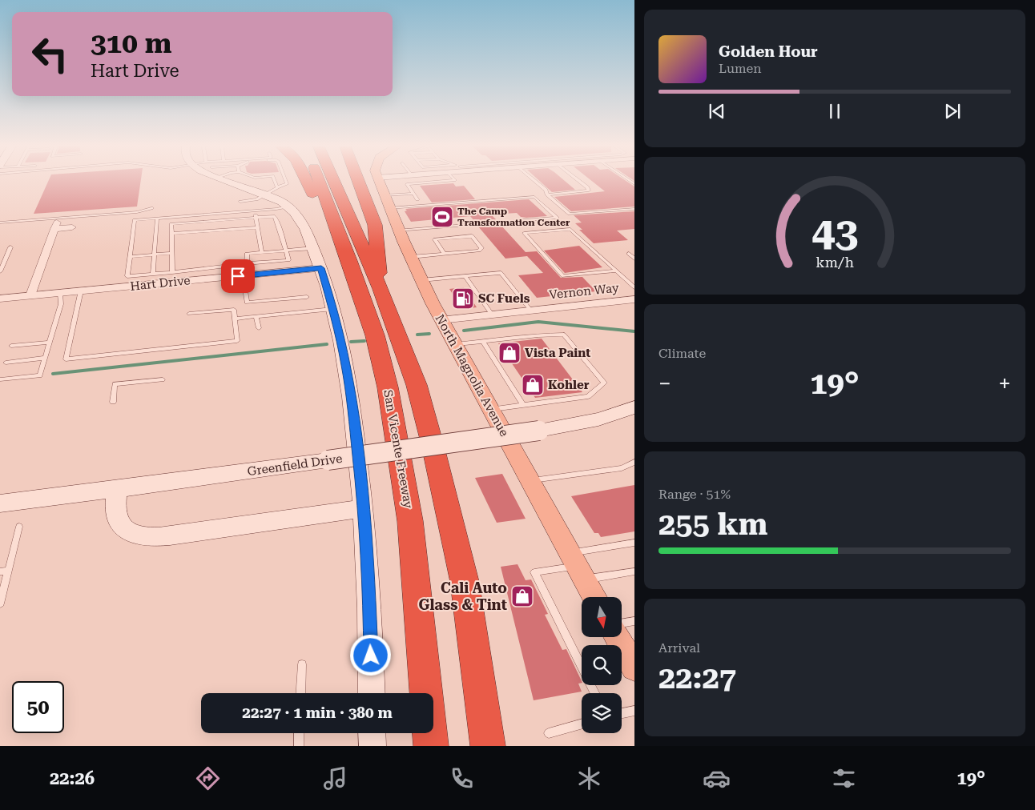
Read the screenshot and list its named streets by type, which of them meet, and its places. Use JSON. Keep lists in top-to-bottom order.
{
  "streets": {
    "highway": ["San Vicente Freeway"],
    "main road": ["North Magnolia Avenue", "Greenfield Drive"],
    "street": ["Hart Drive", "Vernon Way"]
  },
  "crossings": [
    ["Vernon Way", "North Magnolia Avenue"]
  ],
  "places": {
    "sports": ["The Camp Transformation Center"],
    "fuel station": ["SC Fuels"],
    "shop": ["Vista Paint", "Kohler", "Cali Auto Glass & Tint"]
  },
  "north": "bottom",
  "page": {
    "turn": ["310 m", "Hart Drive"],
    "song": ["Golden Hour", "Lumen"],
    "tile": [
      "Climate",
      ["Range · 51%", "255 km"],
      ["Arrival", "22:27"]
    ],
    "heat": ["−", "19°", "+"],
    "limit": "50",
    "trip": "22:27 · 1 min · 380 m",
    "tabs": ["22:26", "19°"],
    "gauge": ["43", "km/h"]
  }
}
